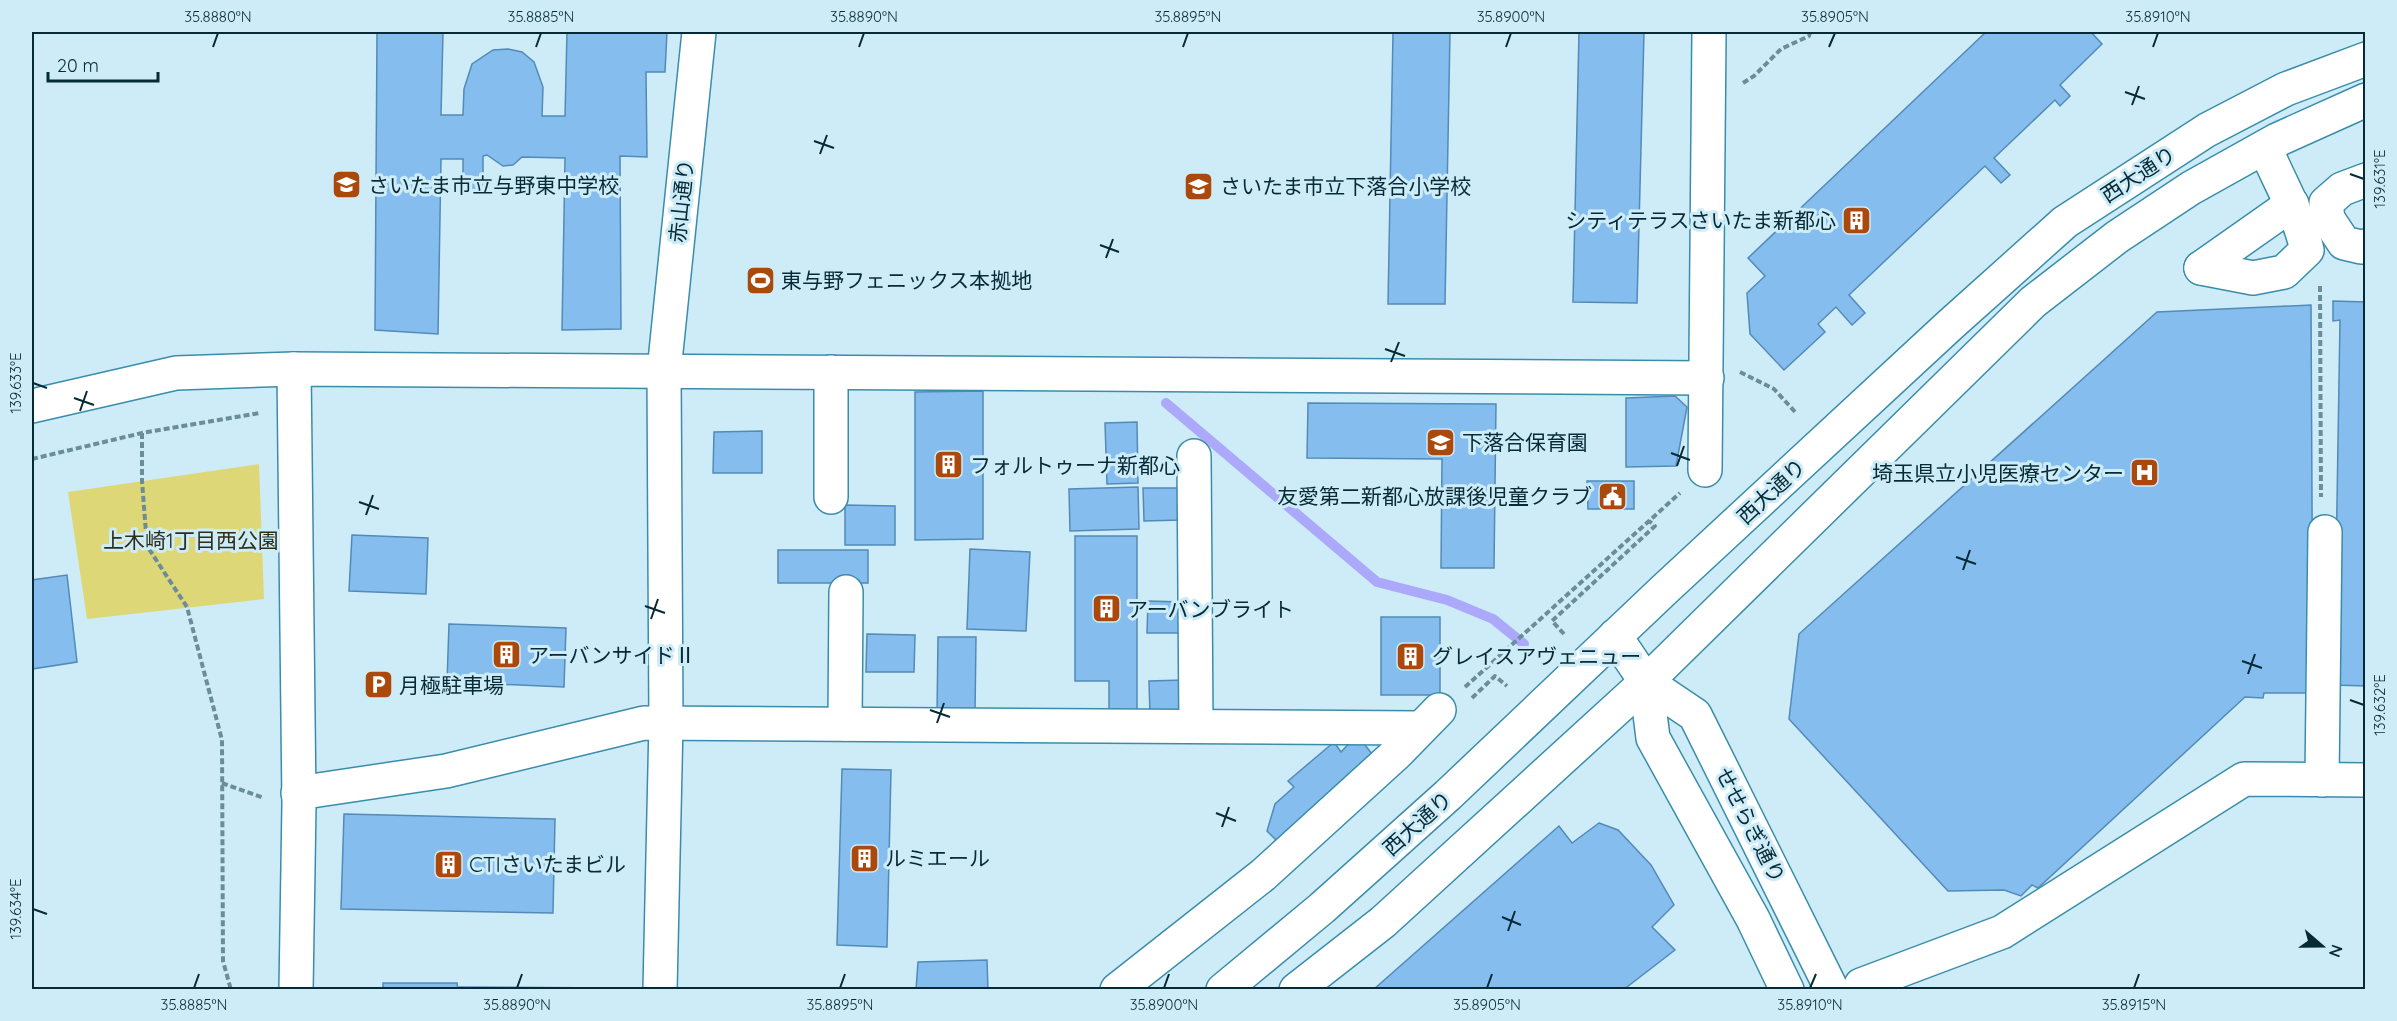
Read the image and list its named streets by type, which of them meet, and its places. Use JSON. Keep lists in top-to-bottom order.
{
  "streets": {
    "street": ["西大通り", "赤山通り", "せせらぎ通り"]
  },
  "crossings": [
    ["西大通り", "せせらぎ通り"]
  ],
  "parks": ["上木崎1丁目西公園"],
  "places": {
    "school or university": ["さいたま市立与野東中学校", "さいたま市立下落合小学校", "下落合保育園"],
    "building": [
      "シティテラスさいたま新都心",
      "フォルトゥーナ新都心",
      "アーバンブライト",
      "アーバンサイドⅡ",
      "グレイスアヴェニュー",
      "ルミエール",
      "CTIさいたまビル"
    ],
    "sports": ["東与野フェニックス本拠地"],
    "hospital": ["埼玉県立小児医療センター"],
    "public building": ["友愛第二新都心放課後児童クラブ"],
    "parking": ["月極駐車場"]
  },
  "scale_bar": "20 m",
  "north": "right",
  "coordinates": [
    "35.8880°N",
    "35.8885°N",
    "35.8890°N",
    "35.8895°N",
    "35.8900°N",
    "35.8905°N",
    "35.8910°N",
    "139.631°E",
    "139.633°E",
    "139.632°E",
    "139.634°E",
    "35.8915°N"
  ]
}
